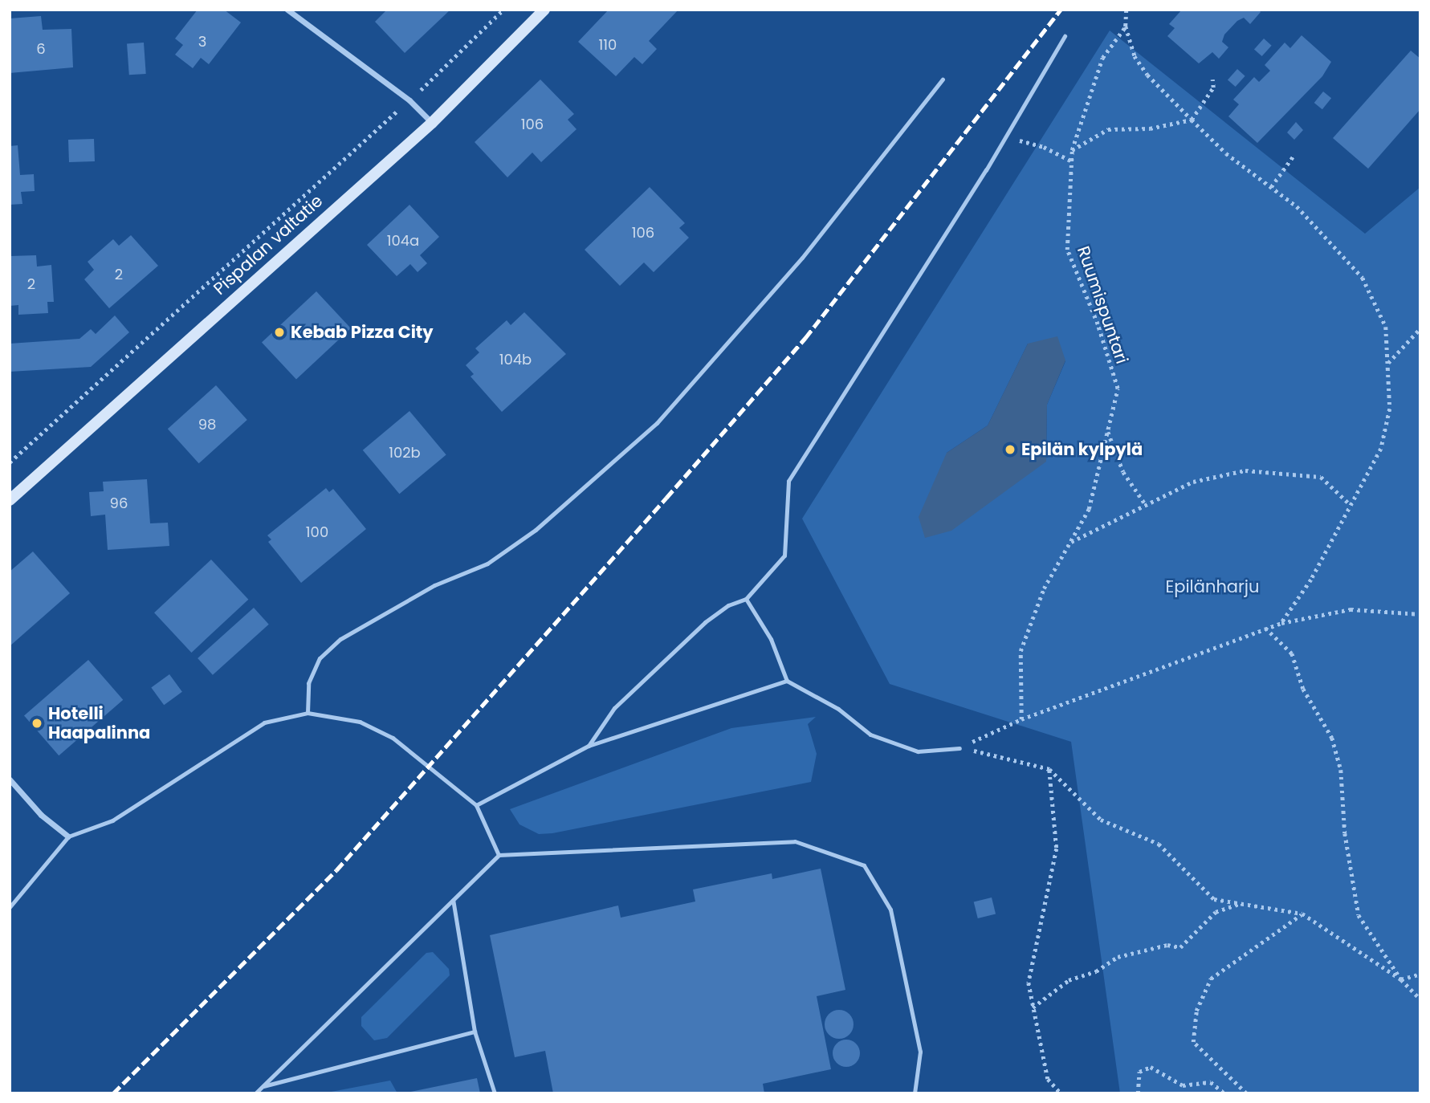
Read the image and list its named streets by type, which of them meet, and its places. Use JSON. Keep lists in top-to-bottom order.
{
  "streets": {
    "main road": ["Pispalan valtatie"],
    "path": ["Ruumispuntari"]
  },
  "parks": ["Epilänharju"],
  "places": ["Kebab Pizza City", "Epilän kylpylä", "Hotelli Haapalinna"],
  "house_numbers": [
    "3",
    "110",
    "6",
    "106",
    "106",
    "104a",
    "2",
    "2",
    "104b",
    "98",
    "102b",
    "96",
    "100"
  ]
}
